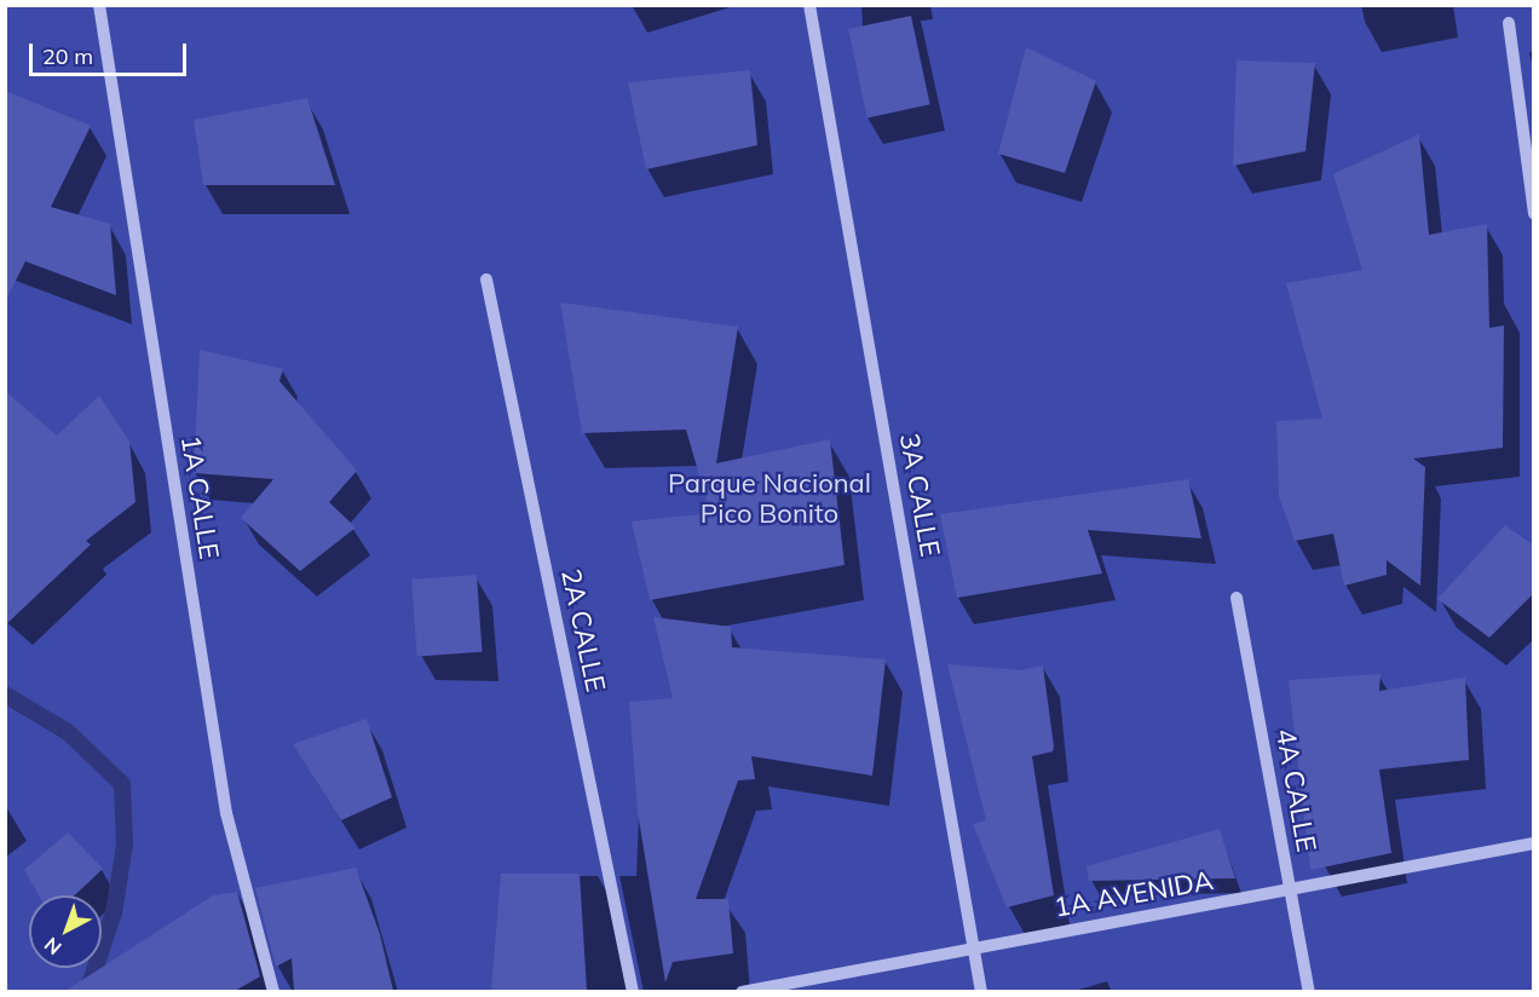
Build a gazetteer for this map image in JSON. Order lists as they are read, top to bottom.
{
  "streets": {
    "street": [
      "3A CALLE",
      "1A CALLE",
      "2A CALLE",
      "4A CALLE",
      "1A AVENIDA"
    ]
  },
  "crossings": [
    ["3A CALLE", "1A AVENIDA"],
    ["4A CALLE", "1A AVENIDA"]
  ],
  "parks": ["Parque Nacional Pico Bonito"],
  "scale_bar": "20 m",
  "north": "bottom left"
}
